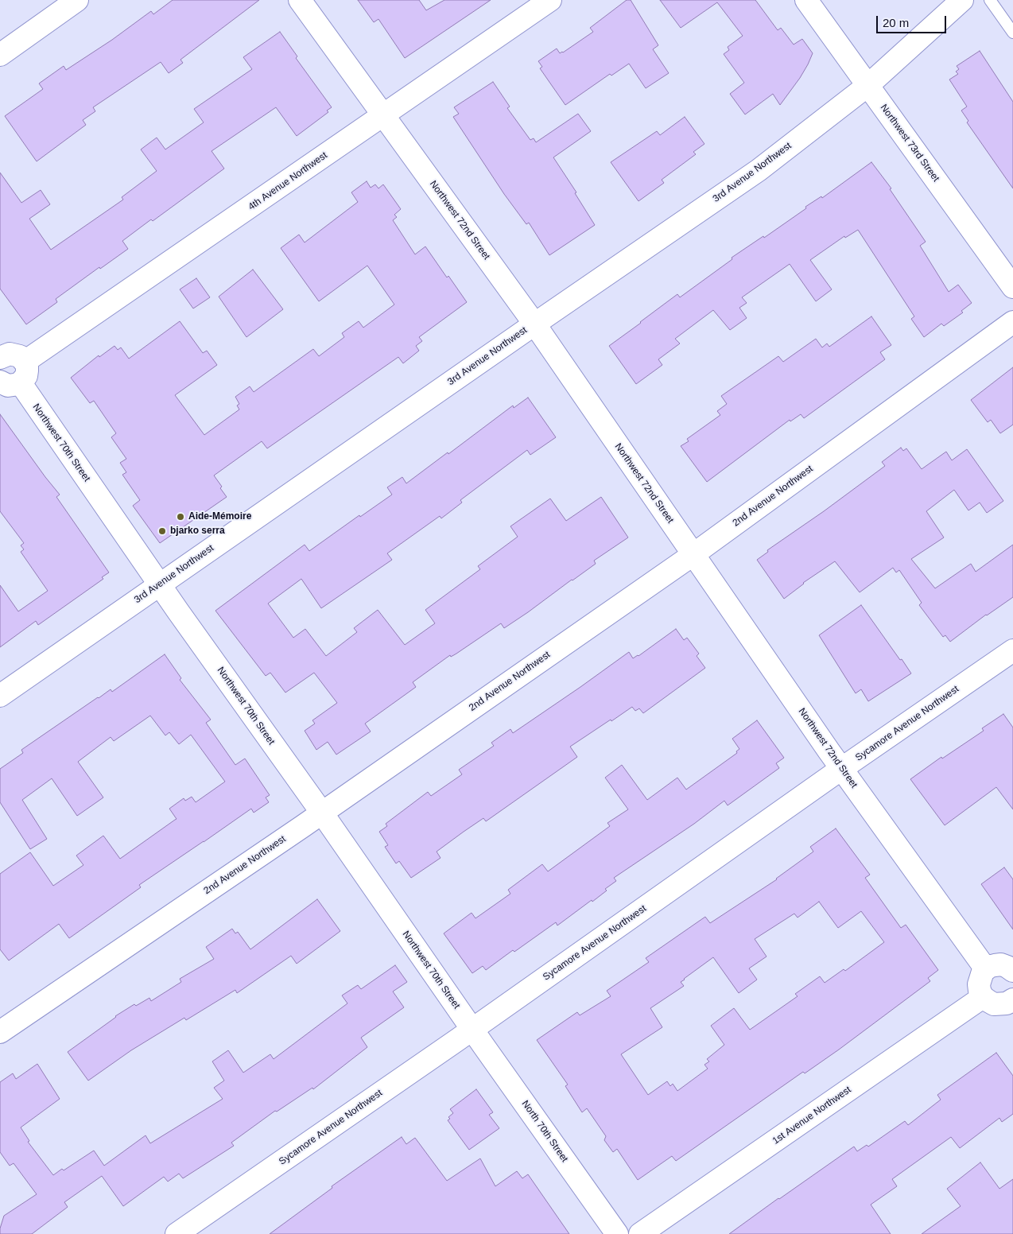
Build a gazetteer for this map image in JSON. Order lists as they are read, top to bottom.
{
  "streets": {
    "street": [
      "Northwest 73rd Street",
      "3rd Avenue Northwest",
      "4th Avenue Northwest",
      "Northwest 72nd Street",
      "Northwest 70th Street",
      "2nd Avenue Northwest",
      "Sycamore Avenue Northwest",
      "1st Avenue Northwest",
      "North 70th Street"
    ]
  },
  "crossings": [
    ["Northwest 73rd Street", "3rd Avenue Northwest"],
    ["3rd Avenue Northwest", "Northwest 72nd Street"],
    ["3rd Avenue Northwest", "Northwest 70th Street"],
    ["4th Avenue Northwest", "Northwest 72nd Street"],
    ["Northwest 72nd Street", "2nd Avenue Northwest"],
    ["Northwest 72nd Street", "Sycamore Avenue Northwest"],
    ["Northwest 70th Street", "2nd Avenue Northwest"],
    ["Northwest 70th Street", "Sycamore Avenue Northwest"],
    ["Northwest 70th Street", "North 70th Street"],
    ["Sycamore Avenue Northwest", "North 70th Street"]
  ],
  "places": ["Aide-Mémoire", "bjarko serra"],
  "scale_bar": "20 m"
}
